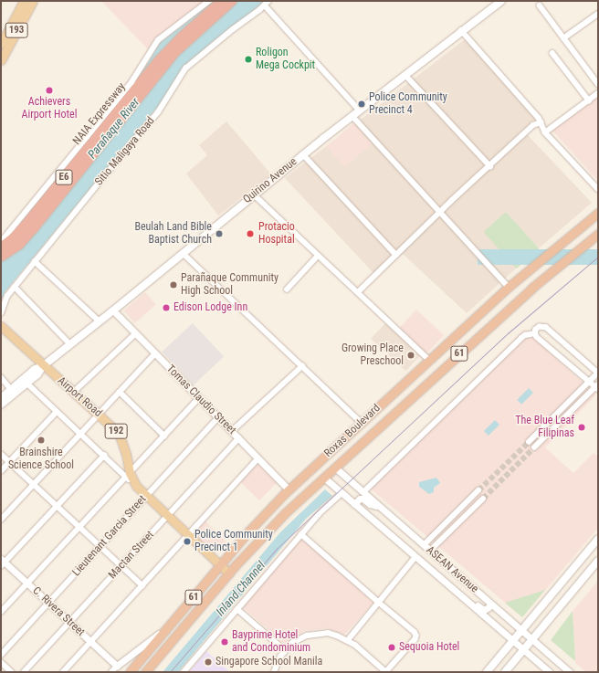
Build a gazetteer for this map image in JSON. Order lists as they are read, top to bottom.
{
  "streets": {
    "highway": [
      "NAIA Expressway",
      "E6",
      "61",
      "Roxas Boulevard"
    ],
    "main road": [
      "193",
      "Quirino Avenue",
      "Airport Road",
      "192"
    ],
    "street": [
      "Sitio Maligaya Road",
      "Tomas Claudio Street",
      "Lieutenant Garcia Street",
      "Mactan Street",
      "ASEAN Avenue",
      "C. Rivera Street"
    ]
  },
  "crossings": [
    ["Quirino Avenue", "Airport Road"],
    ["Quirino Avenue", "Tomas Claudio Street"],
    ["Airport Road", "Roxas Boulevard"],
    ["Airport Road", "Lieutenant Garcia Street"],
    ["Airport Road", "Mactan Street"],
    ["Tomas Claudio Street", "Roxas Boulevard"],
    ["Tomas Claudio Street", "Lieutenant Garcia Street"],
    ["Tomas Claudio Street", "Mactan Street"],
    ["Roxas Boulevard", "ASEAN Avenue"],
    ["Lieutenant Garcia Street", "C. Rivera Street"],
    ["Mactan Street", "C. Rivera Street"]
  ],
  "water": ["Parañaque River", "Inland Channel"],
  "places": [
    "Roligon Mega Cockpit",
    "Achievers Airport Hotel",
    "Police Community Precinct 4",
    "Beulah Land Bible Baptist Church",
    "Protacio Hospital",
    "Parañaque Community High School",
    "Edison Lodge Inn",
    "Growing Place Preschool",
    "The Blue Leaf Filipinas",
    "Brainshire Science School",
    "Police Community Precinct 1",
    "Bayprime Hotel and Condominium",
    "Sequoia Hotel",
    "Singapore School Manila"
  ]
}
